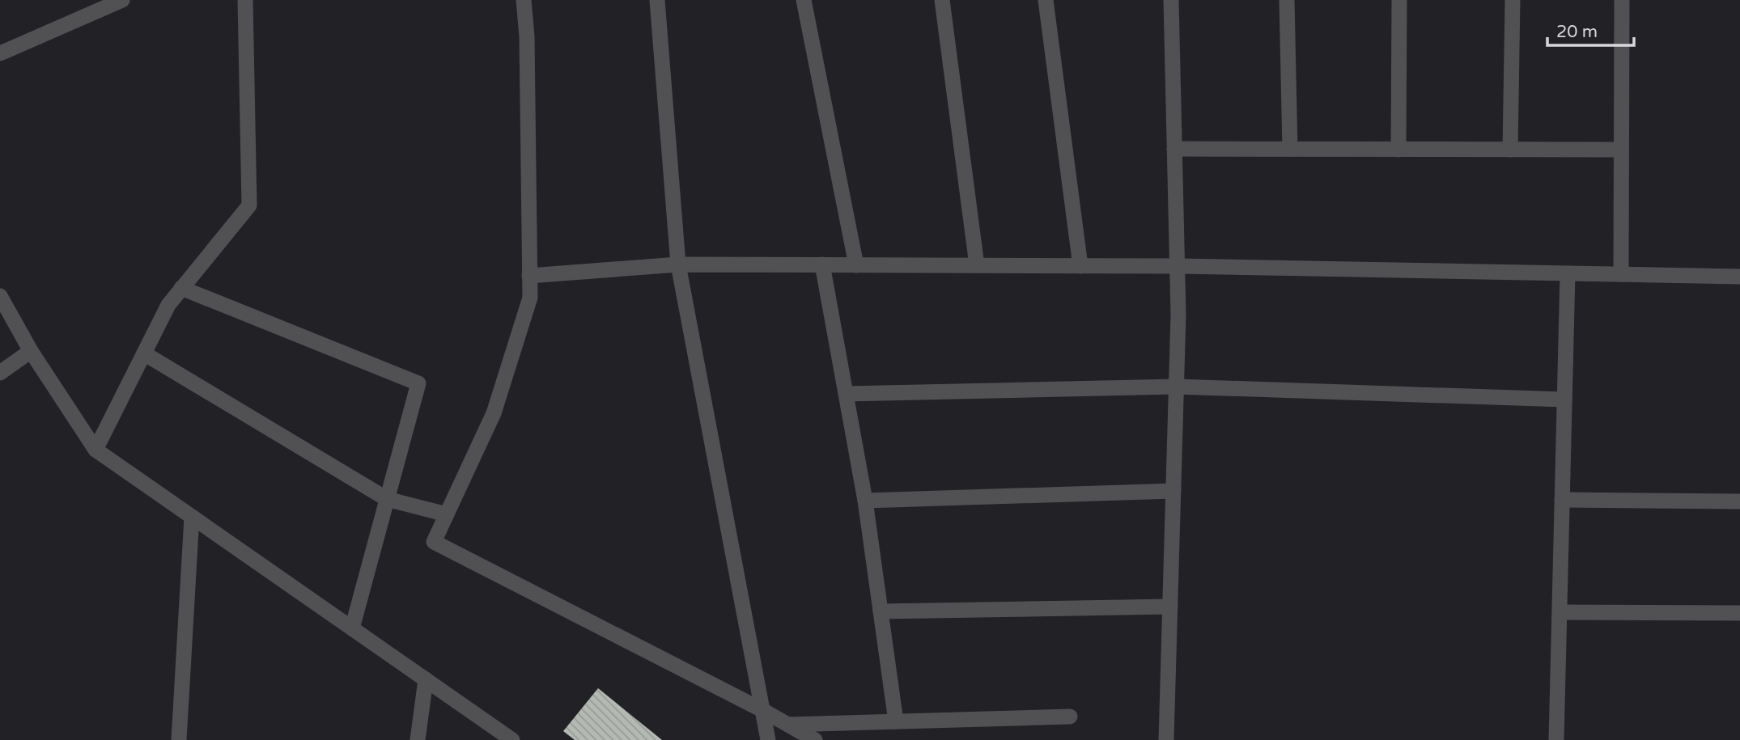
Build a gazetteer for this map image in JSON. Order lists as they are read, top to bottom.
{
  "scale_bar": "20 m"
}
